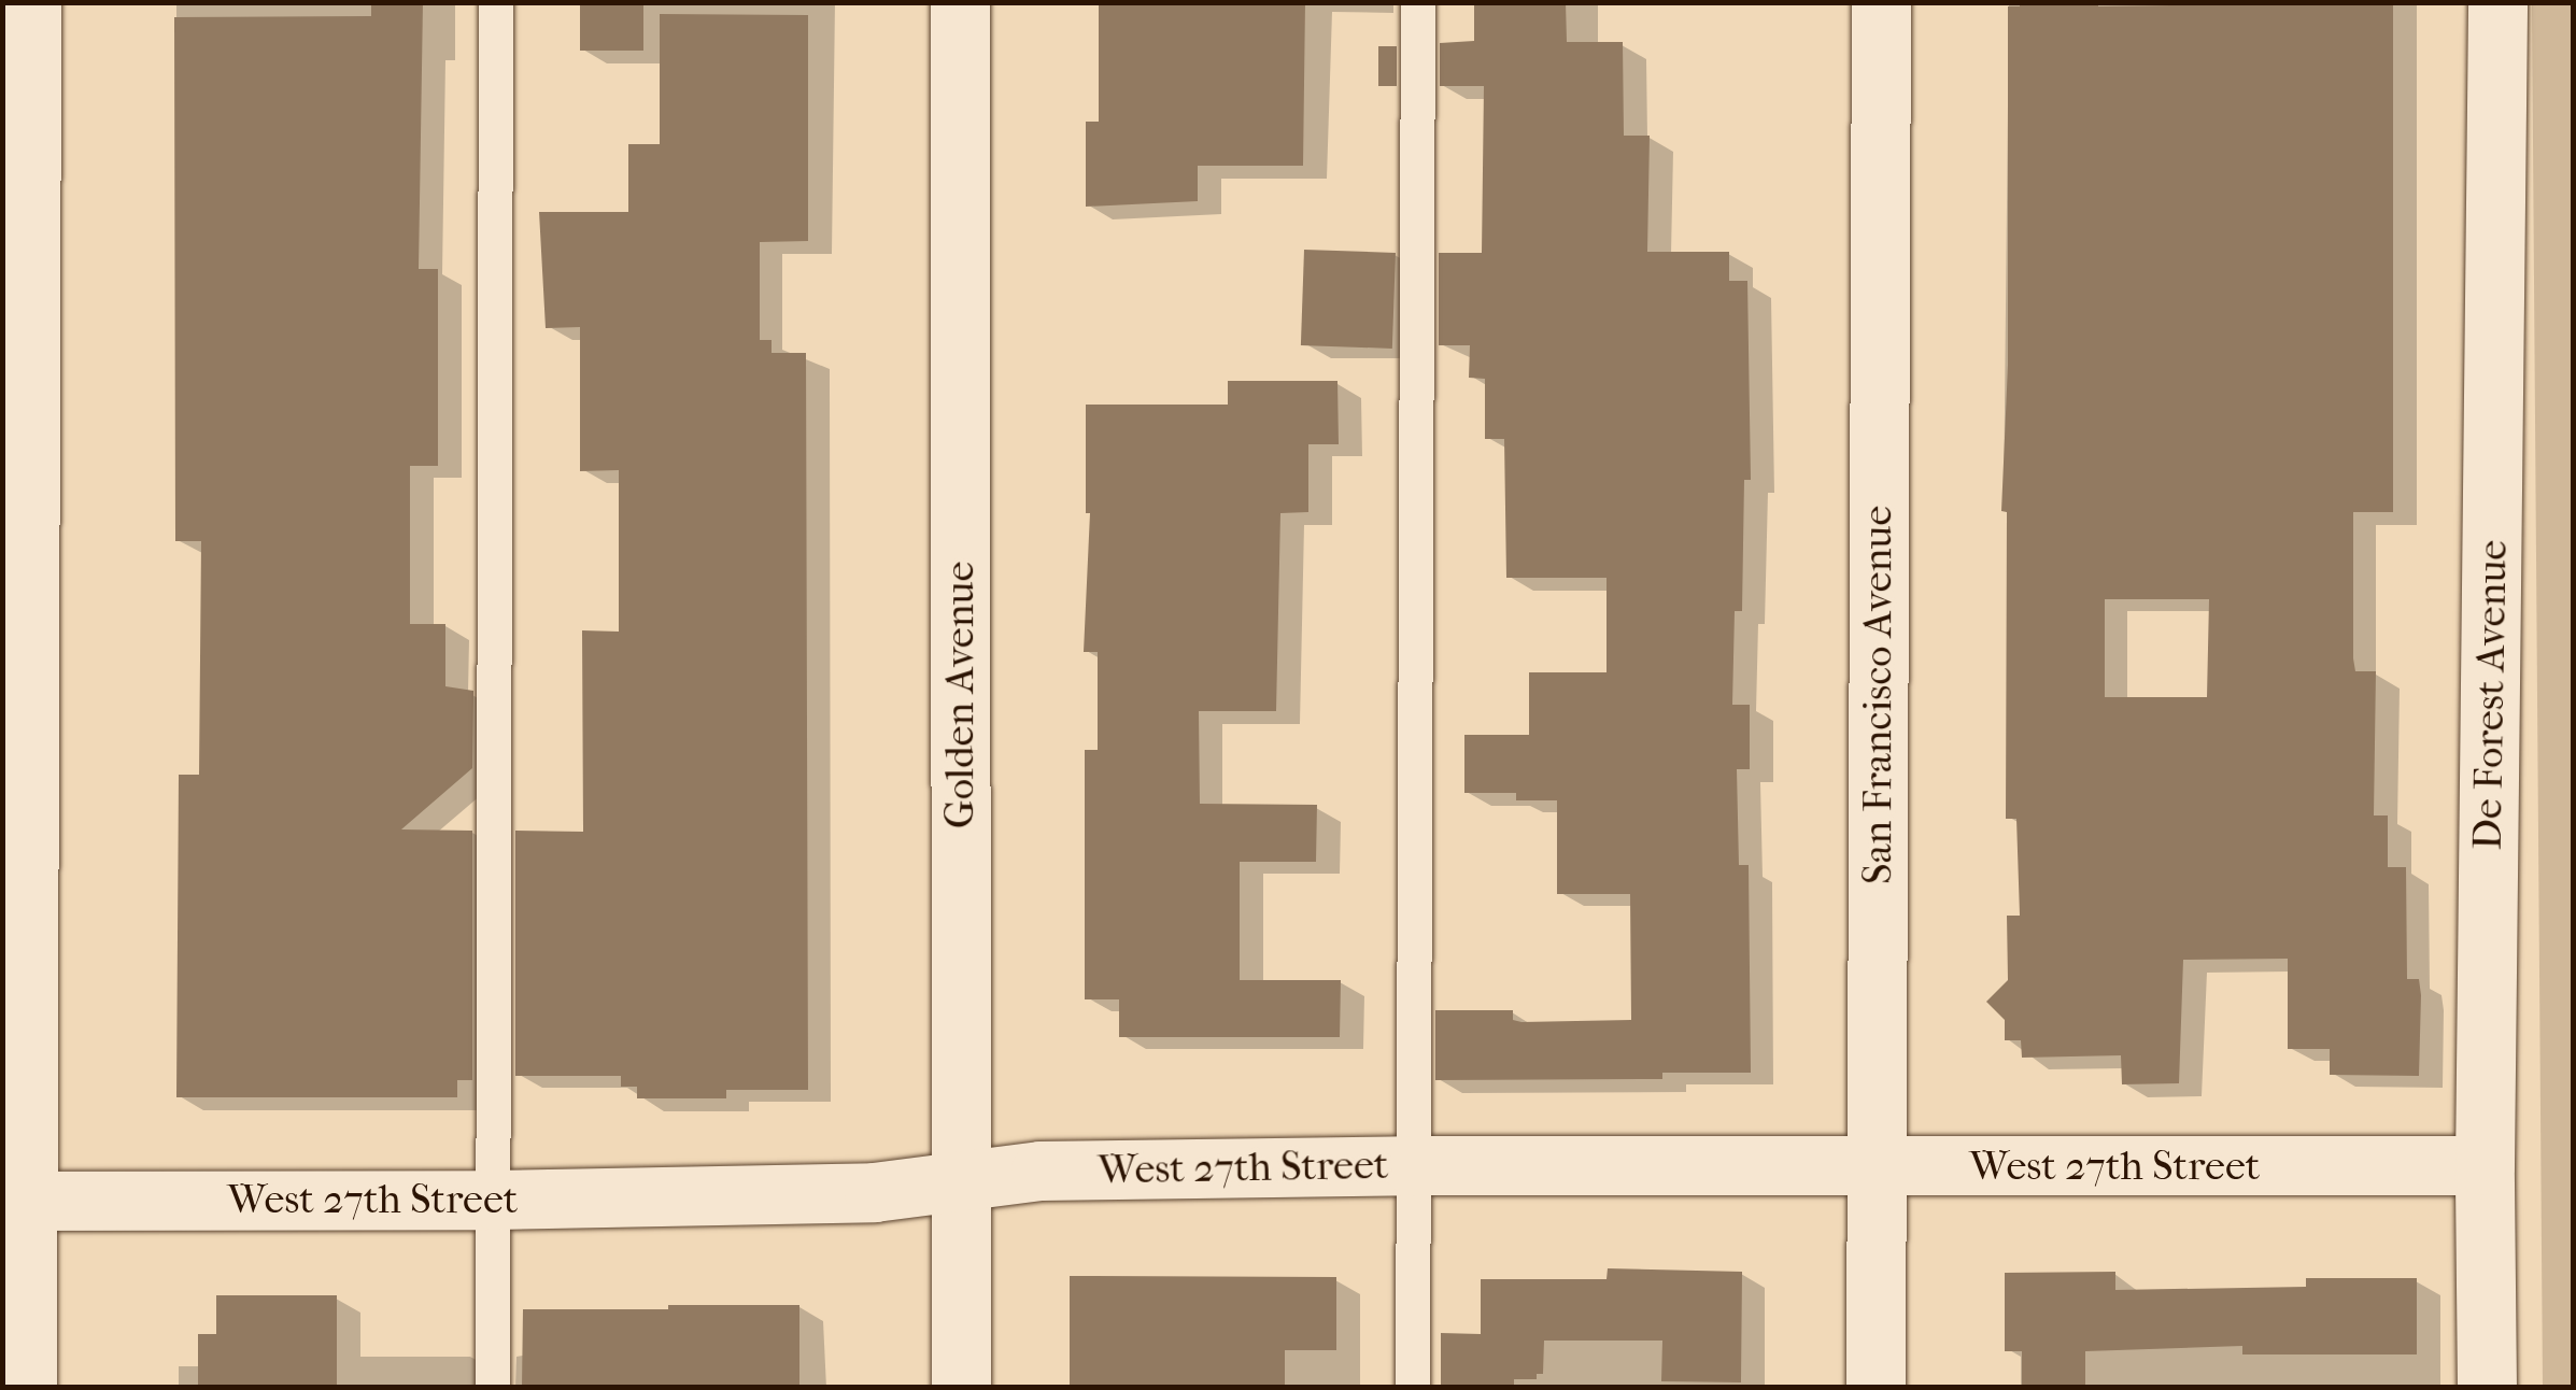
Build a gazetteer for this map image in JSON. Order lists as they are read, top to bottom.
{
  "streets": {
    "street": [
      "Golden Avenue",
      "San Francisco Avenue",
      "De Forest Avenue",
      "West 27th Street"
    ]
  },
  "crossings": [
    ["Golden Avenue", "West 27th Street"],
    ["San Francisco Avenue", "West 27th Street"],
    ["De Forest Avenue", "West 27th Street"]
  ]
}
